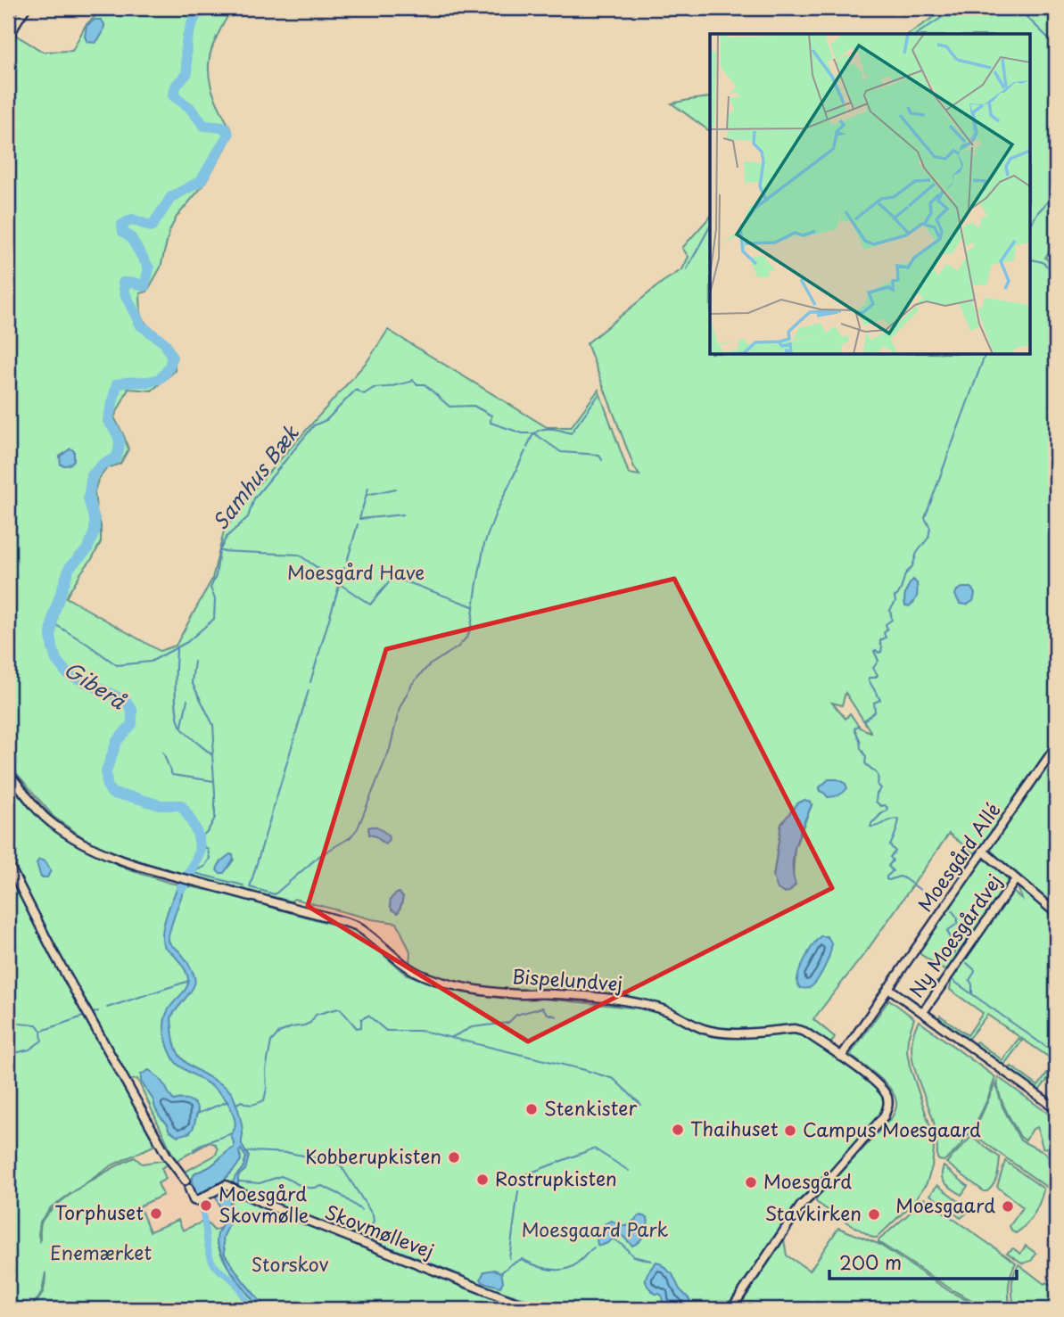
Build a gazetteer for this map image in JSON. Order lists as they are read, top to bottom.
{
  "streets": {
    "street": [
      "Moesgård Allé",
      "Ny Moesgårdvej",
      "Bispelundvej",
      "Skovmøllevej"
    ]
  },
  "crossings": [
    ["Moesgård Allé", "Ny Moesgårdvej"],
    ["Moesgård Allé", "Bispelundvej"]
  ],
  "water": ["Samhus Bæk", "Giberå"],
  "parks": [
    "Moesgård Have",
    "Moesgaard Park",
    "Enemærket",
    "Storskov"
  ],
  "places": [
    "Stenkister",
    "Thaihuset",
    "Campus Moesgaard",
    "Kobberupkisten",
    "Rostrupkisten",
    "Moesgård",
    "Moesgård Skovmølle",
    "Moesgaard",
    "Torphuset",
    "Stavkirken"
  ],
  "scale_bar": "200 m"
}
